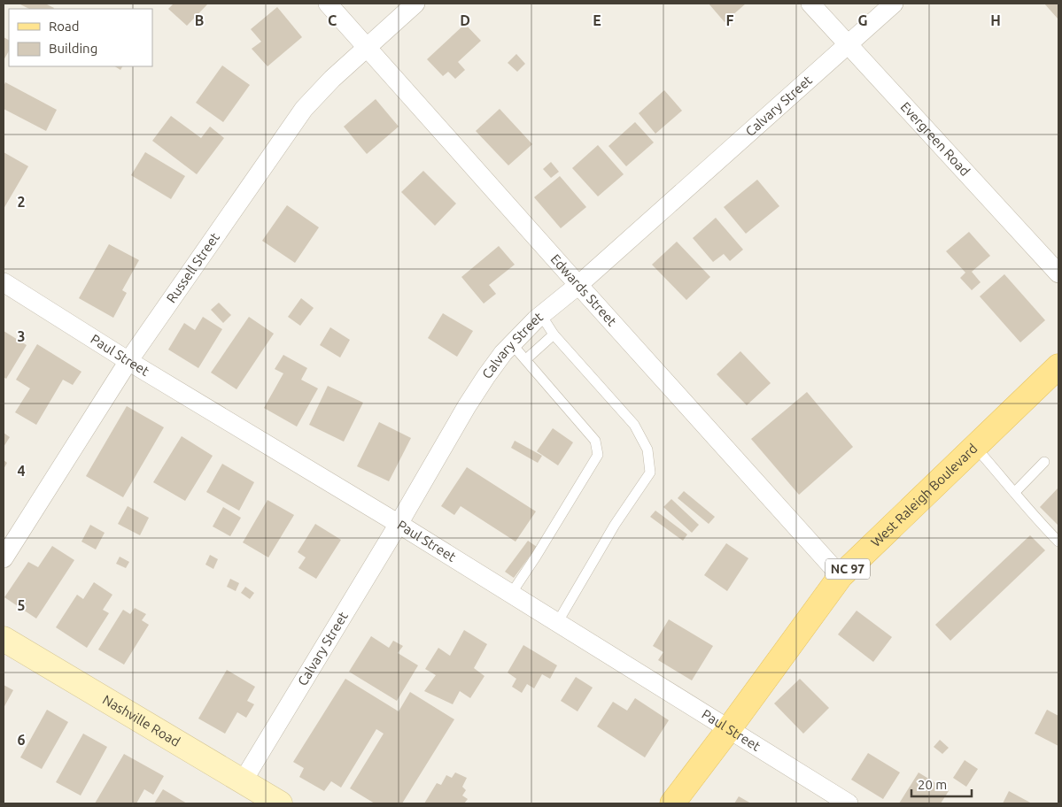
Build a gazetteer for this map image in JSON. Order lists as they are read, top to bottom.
{
  "streets": {
    "main road": ["West Raleigh Boulevard", "NC 97", "Nashville Road"],
    "street": [
      "Calvary Street",
      "Evergreen Road",
      "Russell Street",
      "Edwards Street",
      "Paul Street"
    ]
  },
  "crossings": [
    ["Calvary Street", "Evergreen Road"],
    ["Calvary Street", "Edwards Street"],
    ["Calvary Street", "Paul Street"],
    ["Calvary Street", "Nashville Road"],
    ["Russell Street", "Edwards Street"],
    ["Russell Street", "Paul Street"],
    ["Edwards Street", "West Raleigh Boulevard"],
    ["Paul Street", "West Raleigh Boulevard"]
  ],
  "legend": ["Road", "Building"],
  "scale_bar": "20 m",
  "grid": {
    "columns": [
      "B",
      "C",
      "D",
      "E",
      "F",
      "G",
      "H"
    ],
    "rows": [
      "2",
      "3",
      "4",
      "5",
      "6"
    ]
  }
}
